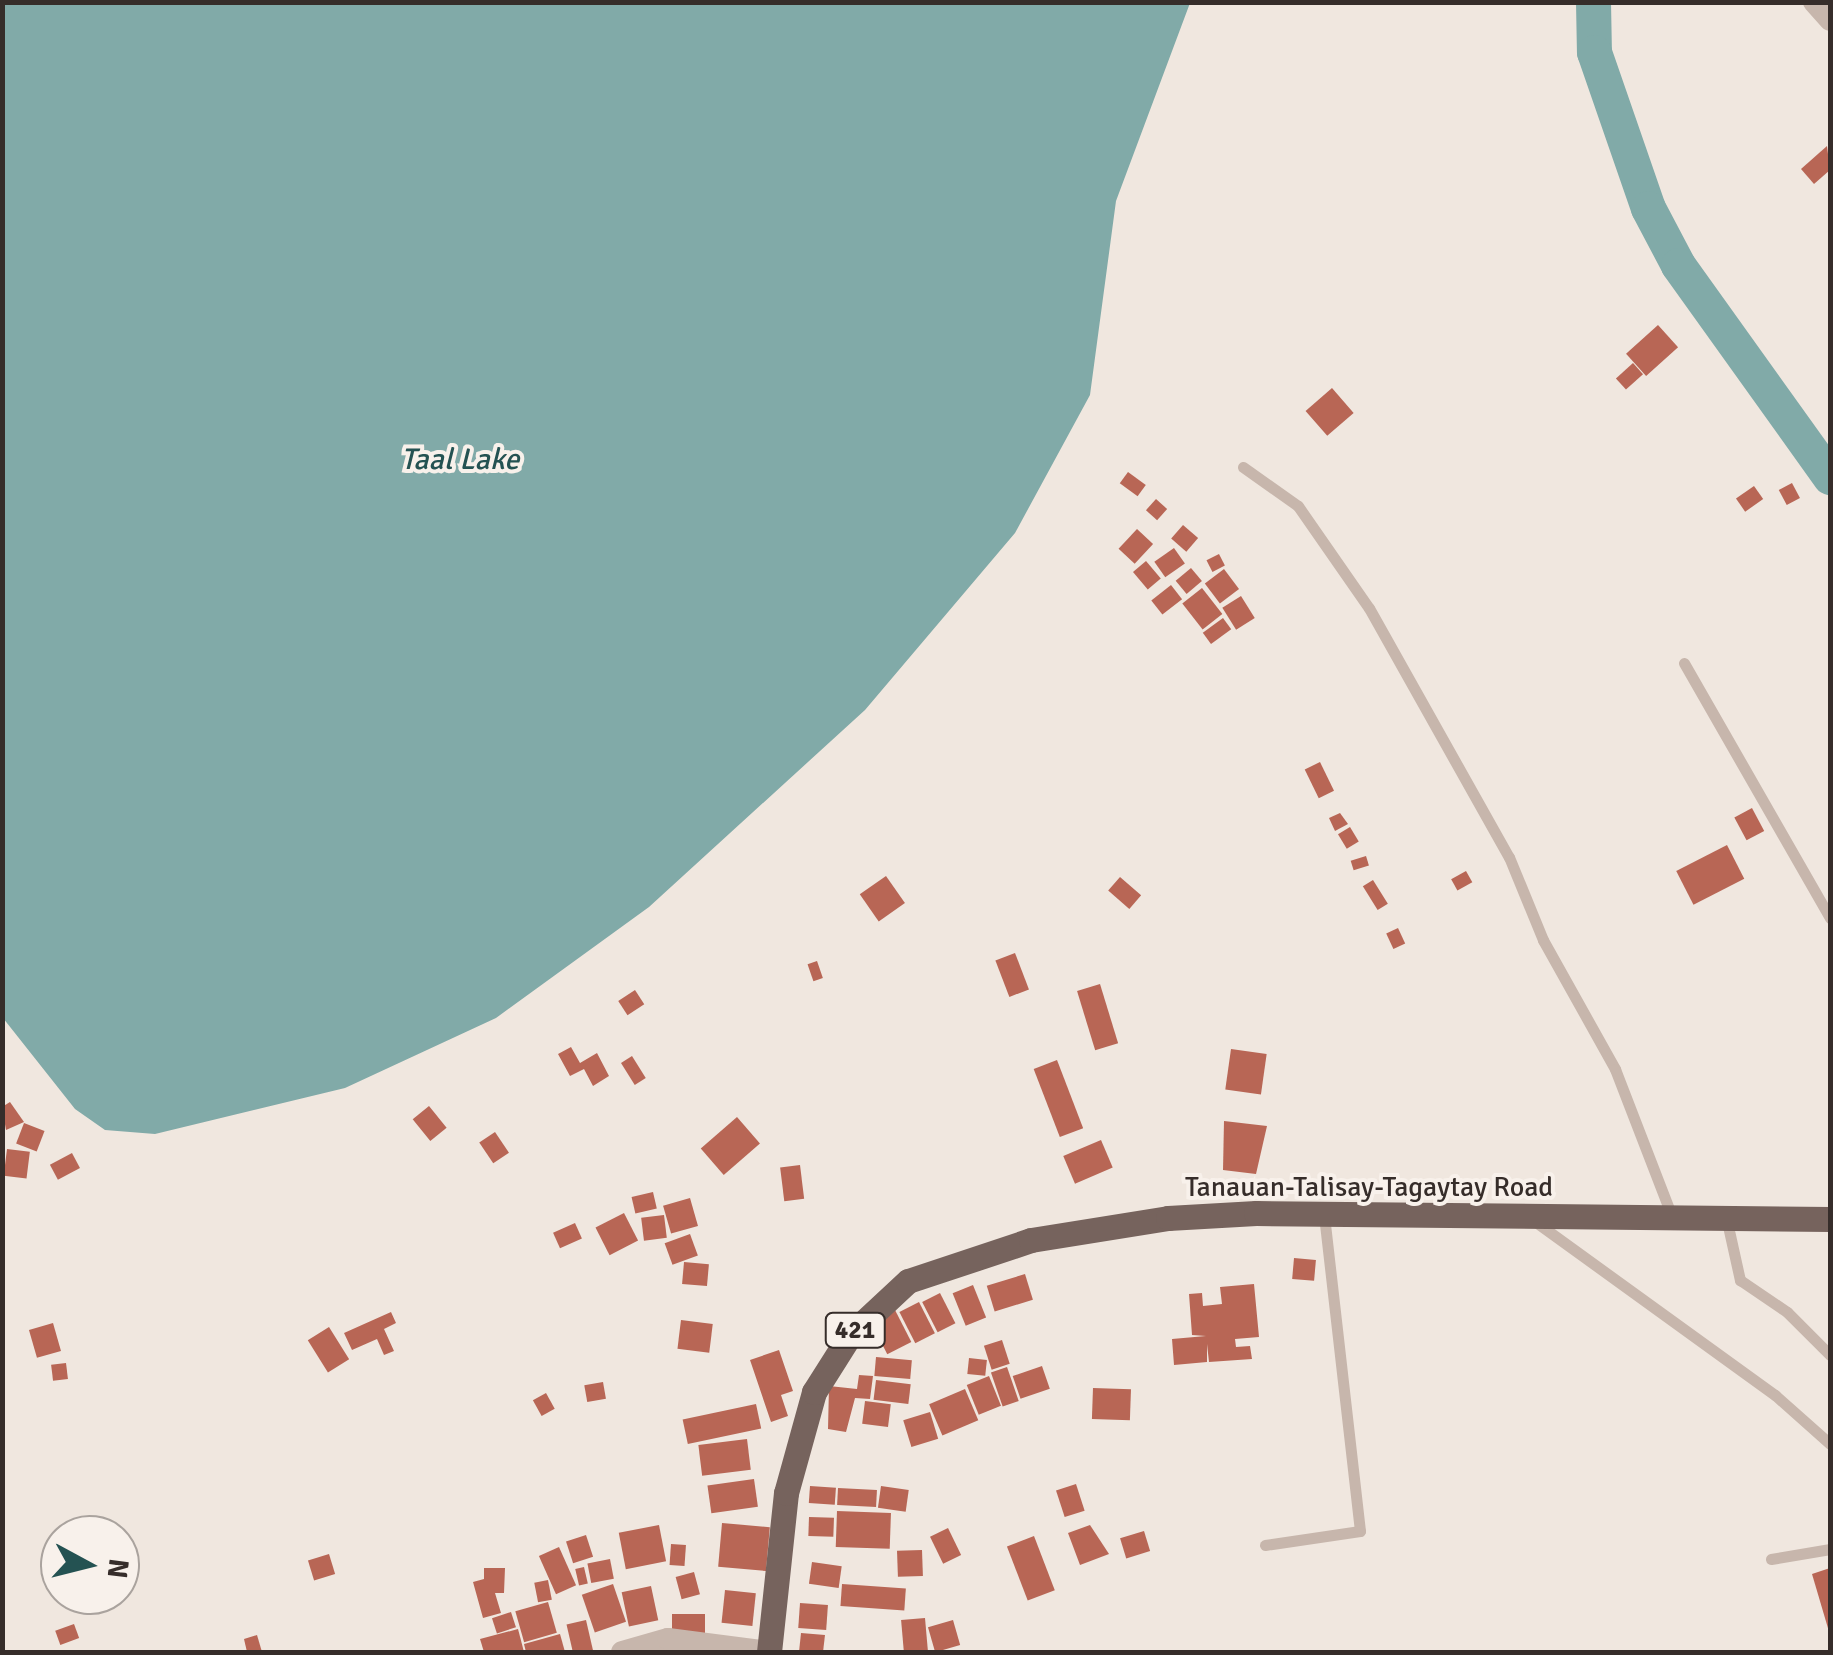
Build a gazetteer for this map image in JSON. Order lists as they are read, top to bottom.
{
  "streets": {
    "main road": ["Tanauan-Talisay-Tagaytay Road", "421"]
  },
  "water": ["Taal Lake"],
  "north": "right"
}
